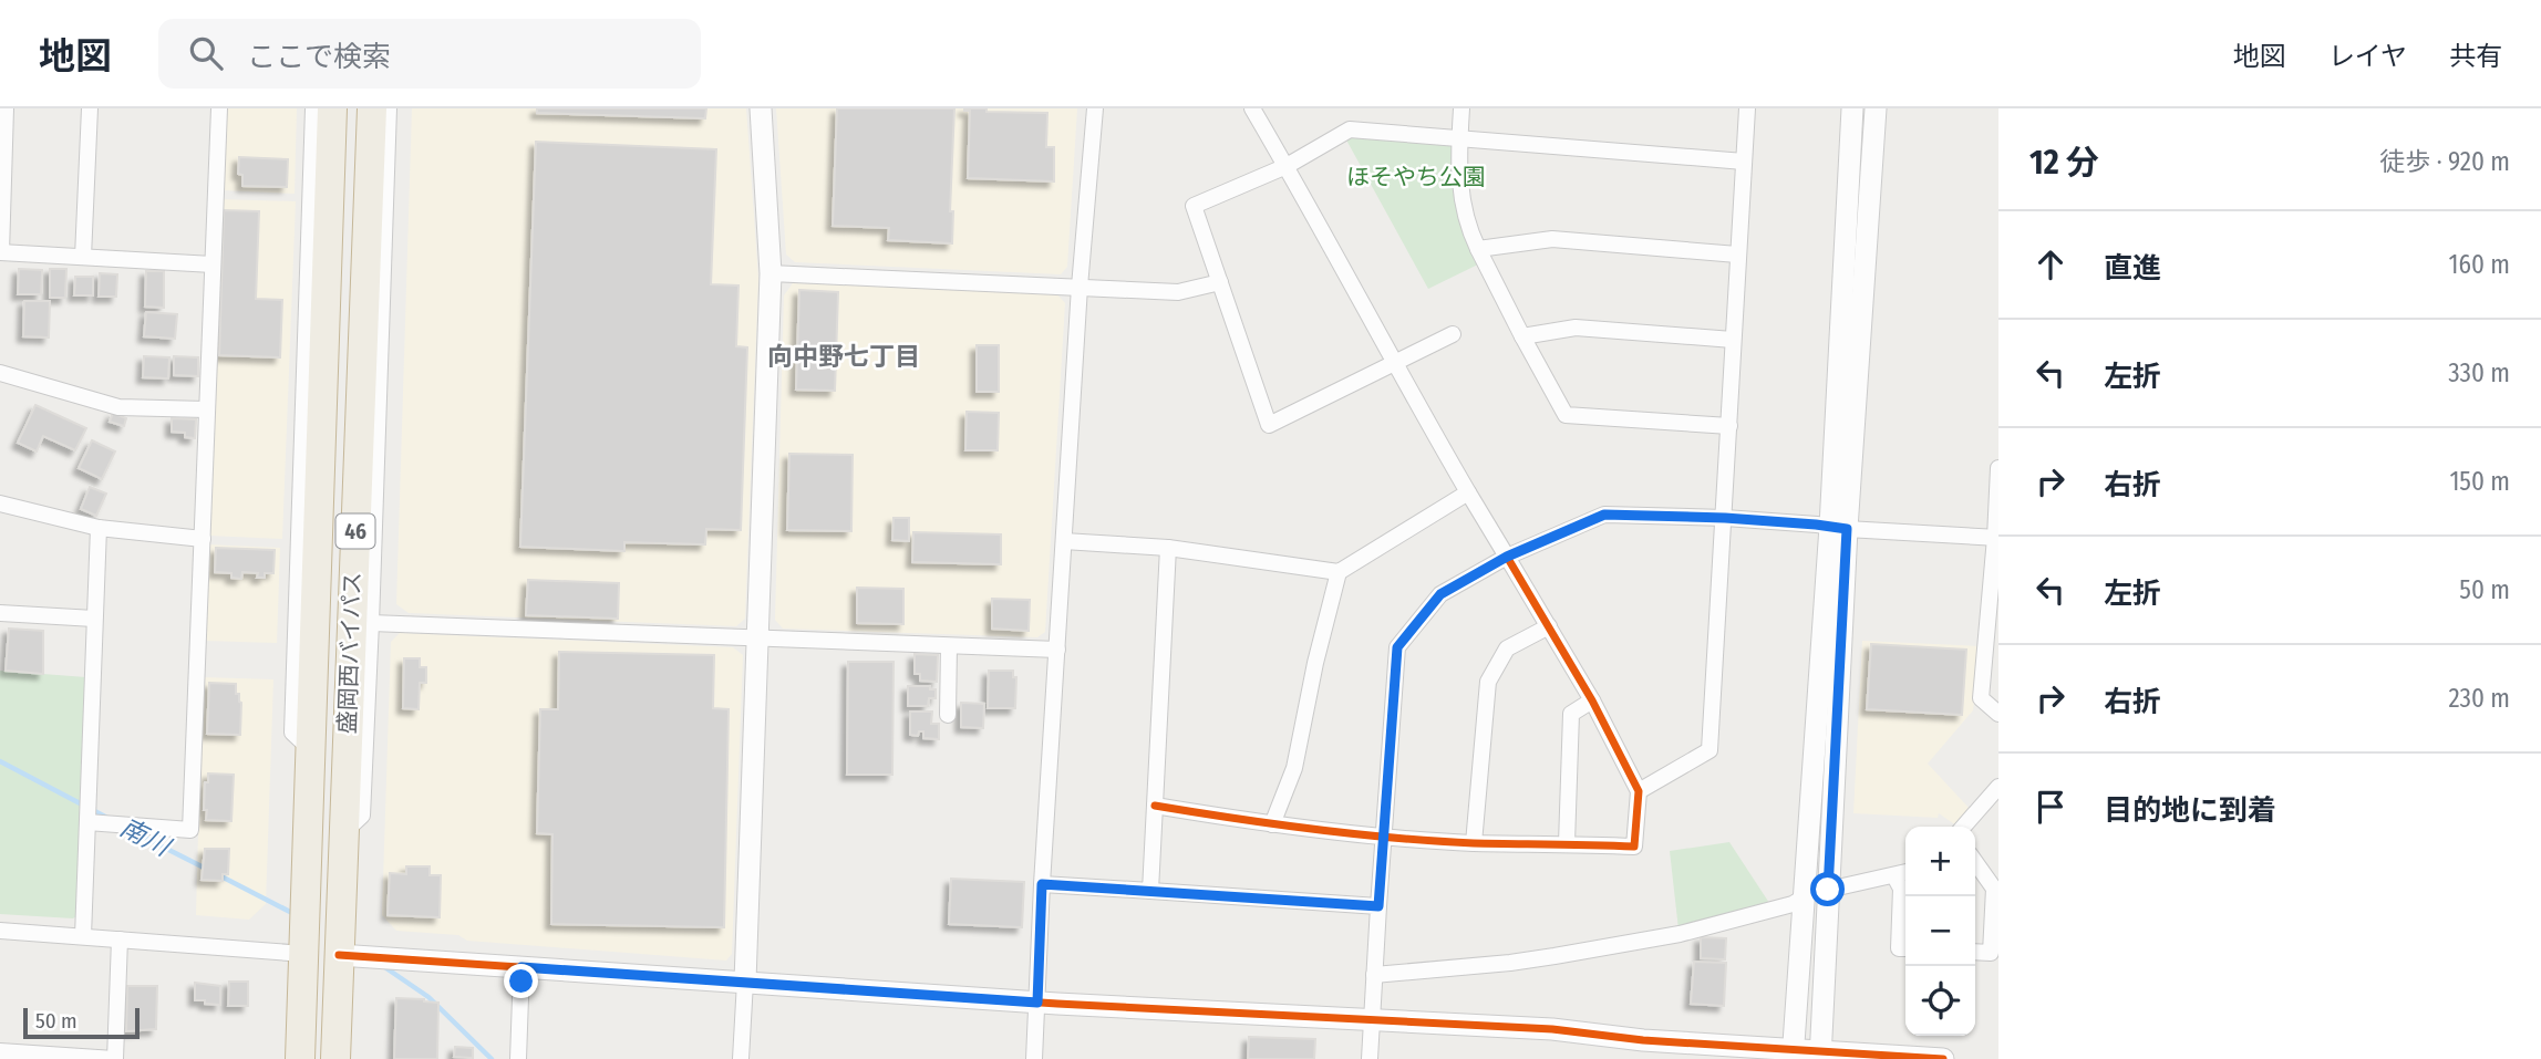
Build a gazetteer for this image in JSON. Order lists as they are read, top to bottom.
{
  "streets": {
    "highway": ["46", "盛岡西バイパス"]
  },
  "districts": ["向中野七丁目"],
  "water": ["南川"],
  "parks": ["ほそやち公園"],
  "scale_bar": "50 m",
  "page": {
    "header": "地図",
    "search": "ここで検索",
    "nav": ["地図", "レイヤ", "共有"],
    "heading": ["12 分", "徒歩 · 920 m"],
    "list": [
      ["直進", "160 m"],
      ["左折", "330 m"],
      ["右折", "150 m"],
      ["左折", "50 m"],
      ["右折", "230 m"],
      "目的地に到着"
    ],
    "map_buttons": ["+", "−"],
    "scale": "50 m"
  }
}
